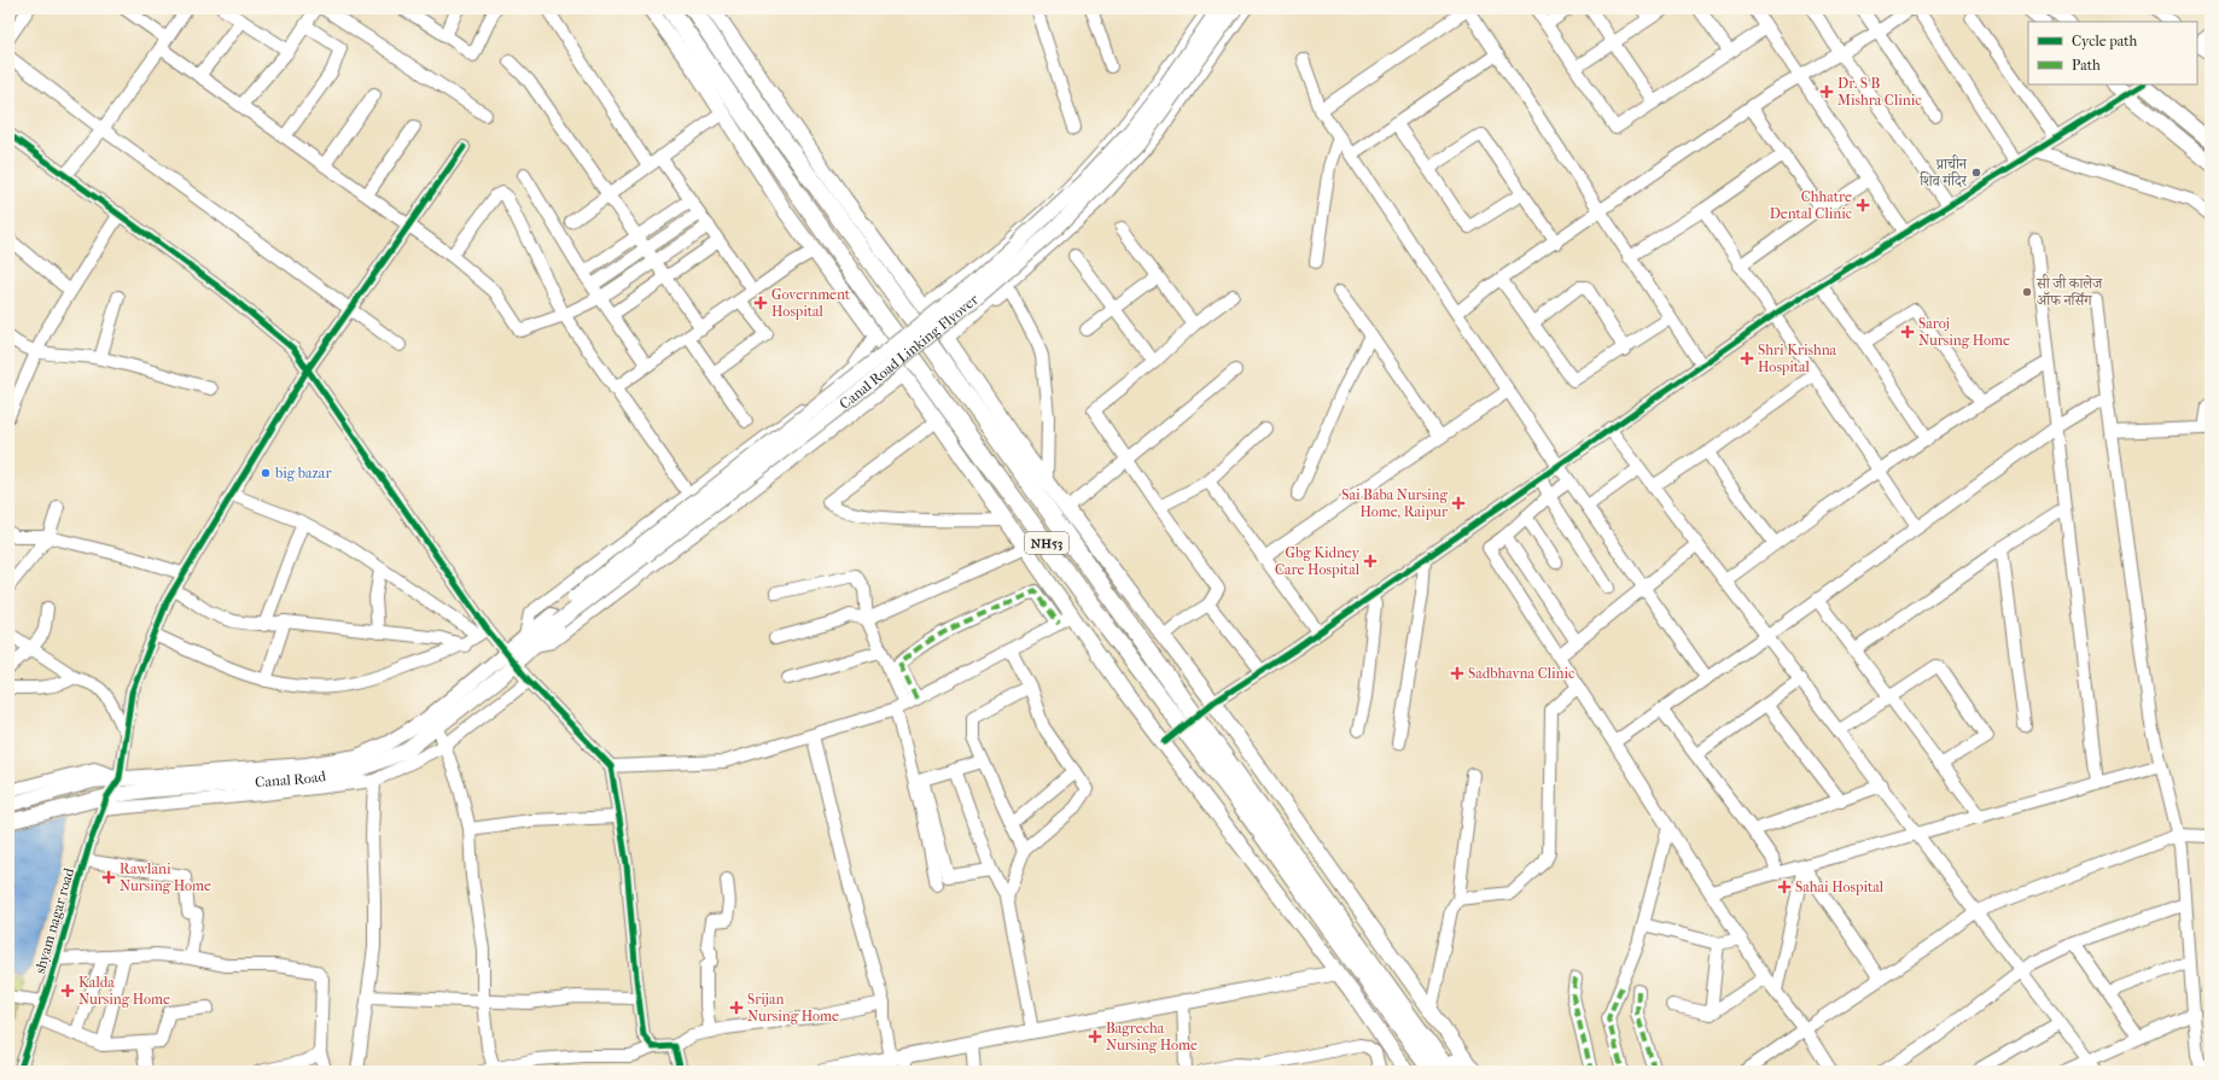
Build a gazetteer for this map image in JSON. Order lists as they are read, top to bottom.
{
  "streets": {
    "highway": ["NH53"],
    "main road": ["Canal Road Linking Flyover", "Canal Road"],
    "street": ["shyam nagar road"]
  },
  "crossings": [
    ["Canal Road Linking Flyover", "Canal Road"],
    ["Canal Road", "shyam nagar road"]
  ],
  "places": {
    "health": [
      "Dr. S B Mishra Clinic",
      "Chhatre Dental Clinic",
      "Government Hospital",
      "Saroj Nursing Home",
      "Shri Krishna Hospital",
      "Sai Baba Nursing Home, Raipur",
      "Gbg Kidney Care Hospital",
      "Sadbhavna Clinic",
      "Rawlani Nursing Home",
      "Sahai Hospital",
      "Kalda Nursing Home",
      "Srijan Nursing Home",
      "Bagrecha Nursing Home"
    ],
    "other": ["प्राचीन शिव मंदिर", "सी जी कालेज ऑफ नर्सिंग", "big bazar"]
  },
  "legend": ["Cycle path", "Path"]
}
